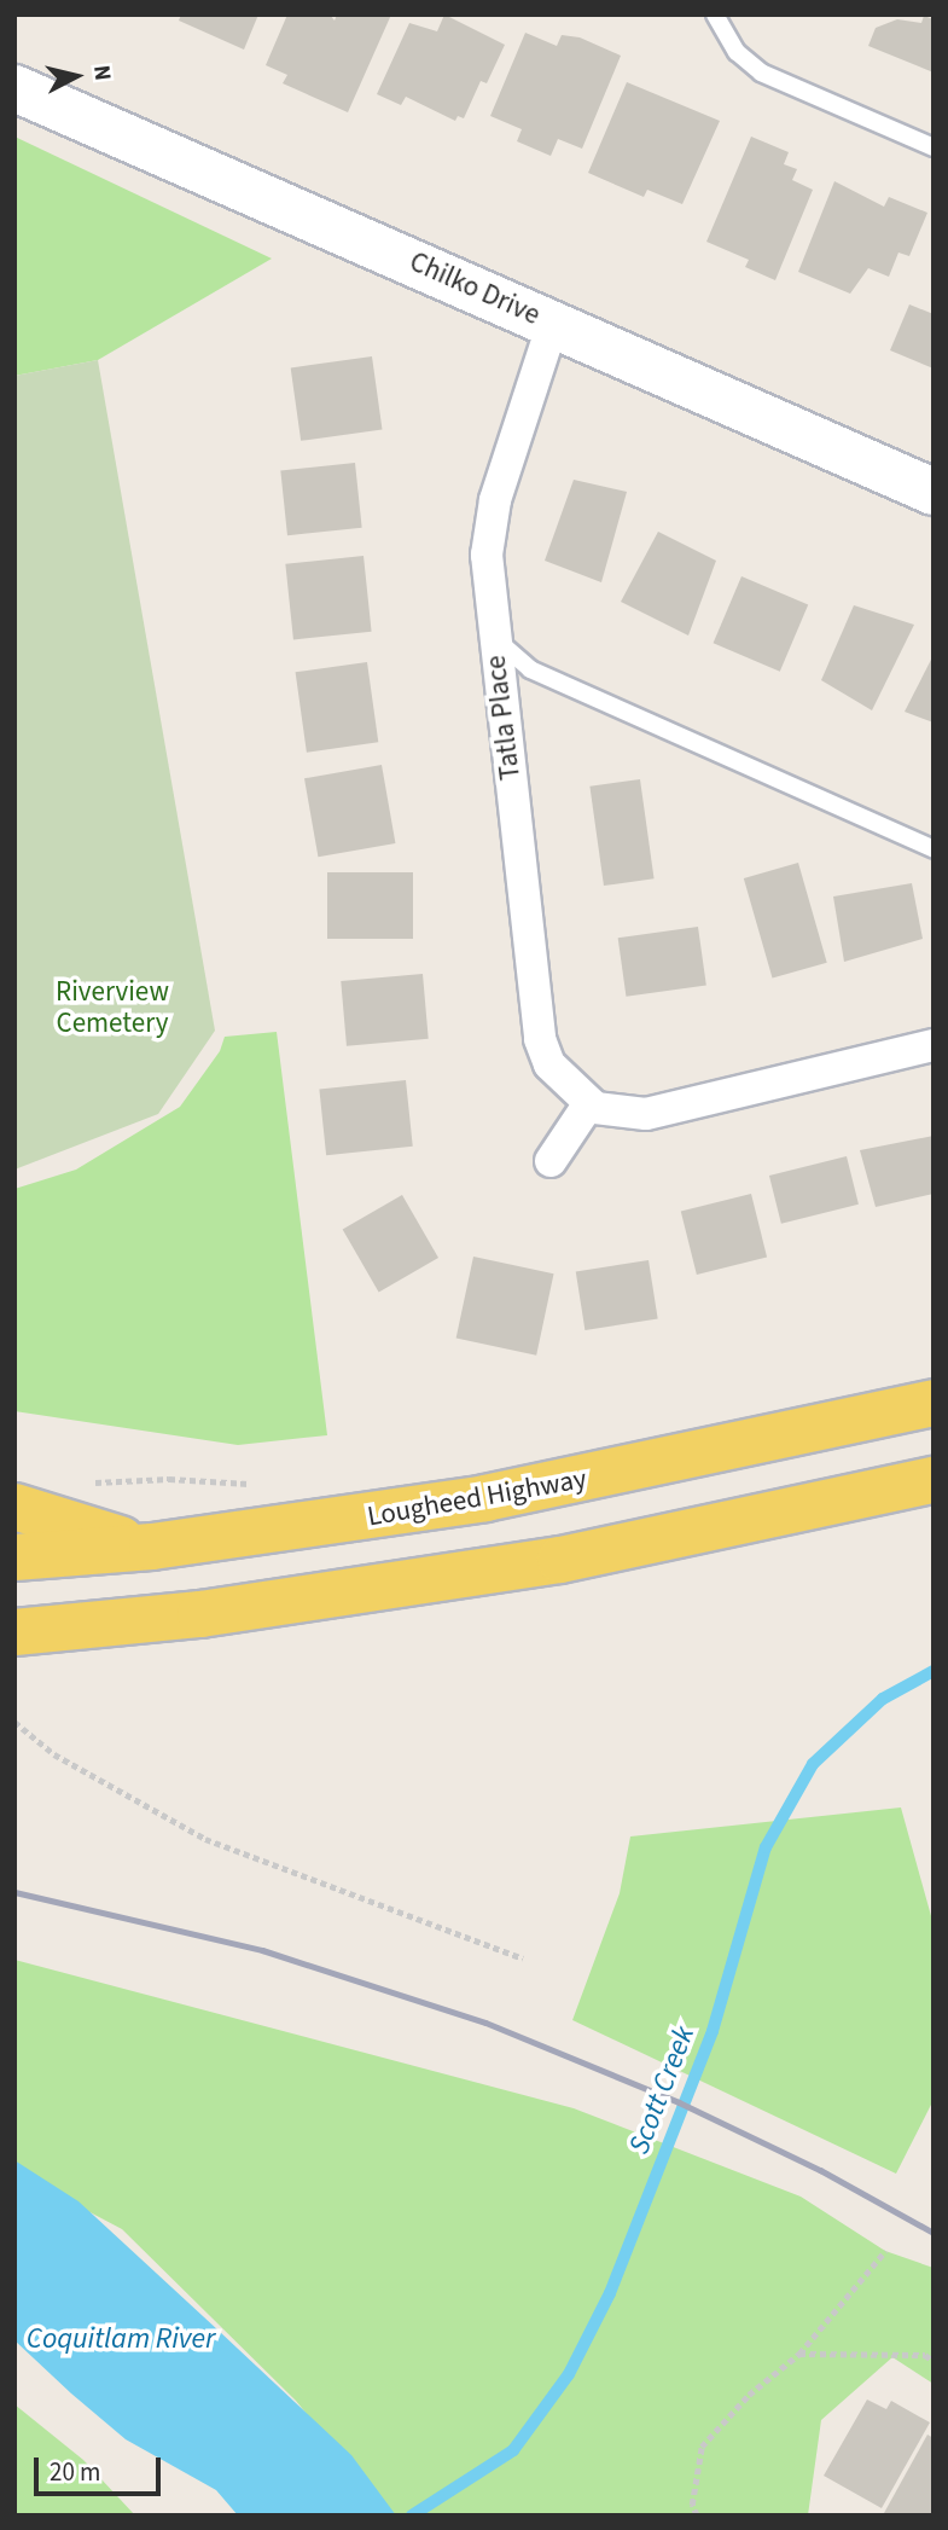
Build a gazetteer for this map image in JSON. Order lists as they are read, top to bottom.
{
  "streets": {
    "main road": ["Lougheed Highway"],
    "street": ["Chilko Drive", "Tatla Place"]
  },
  "crossings": [
    ["Chilko Drive", "Tatla Place"]
  ],
  "water": ["Scott Creek", "Coquitlam River"],
  "parks": ["Riverview Cemetery"],
  "scale_bar": "20 m",
  "north": "right"
}
